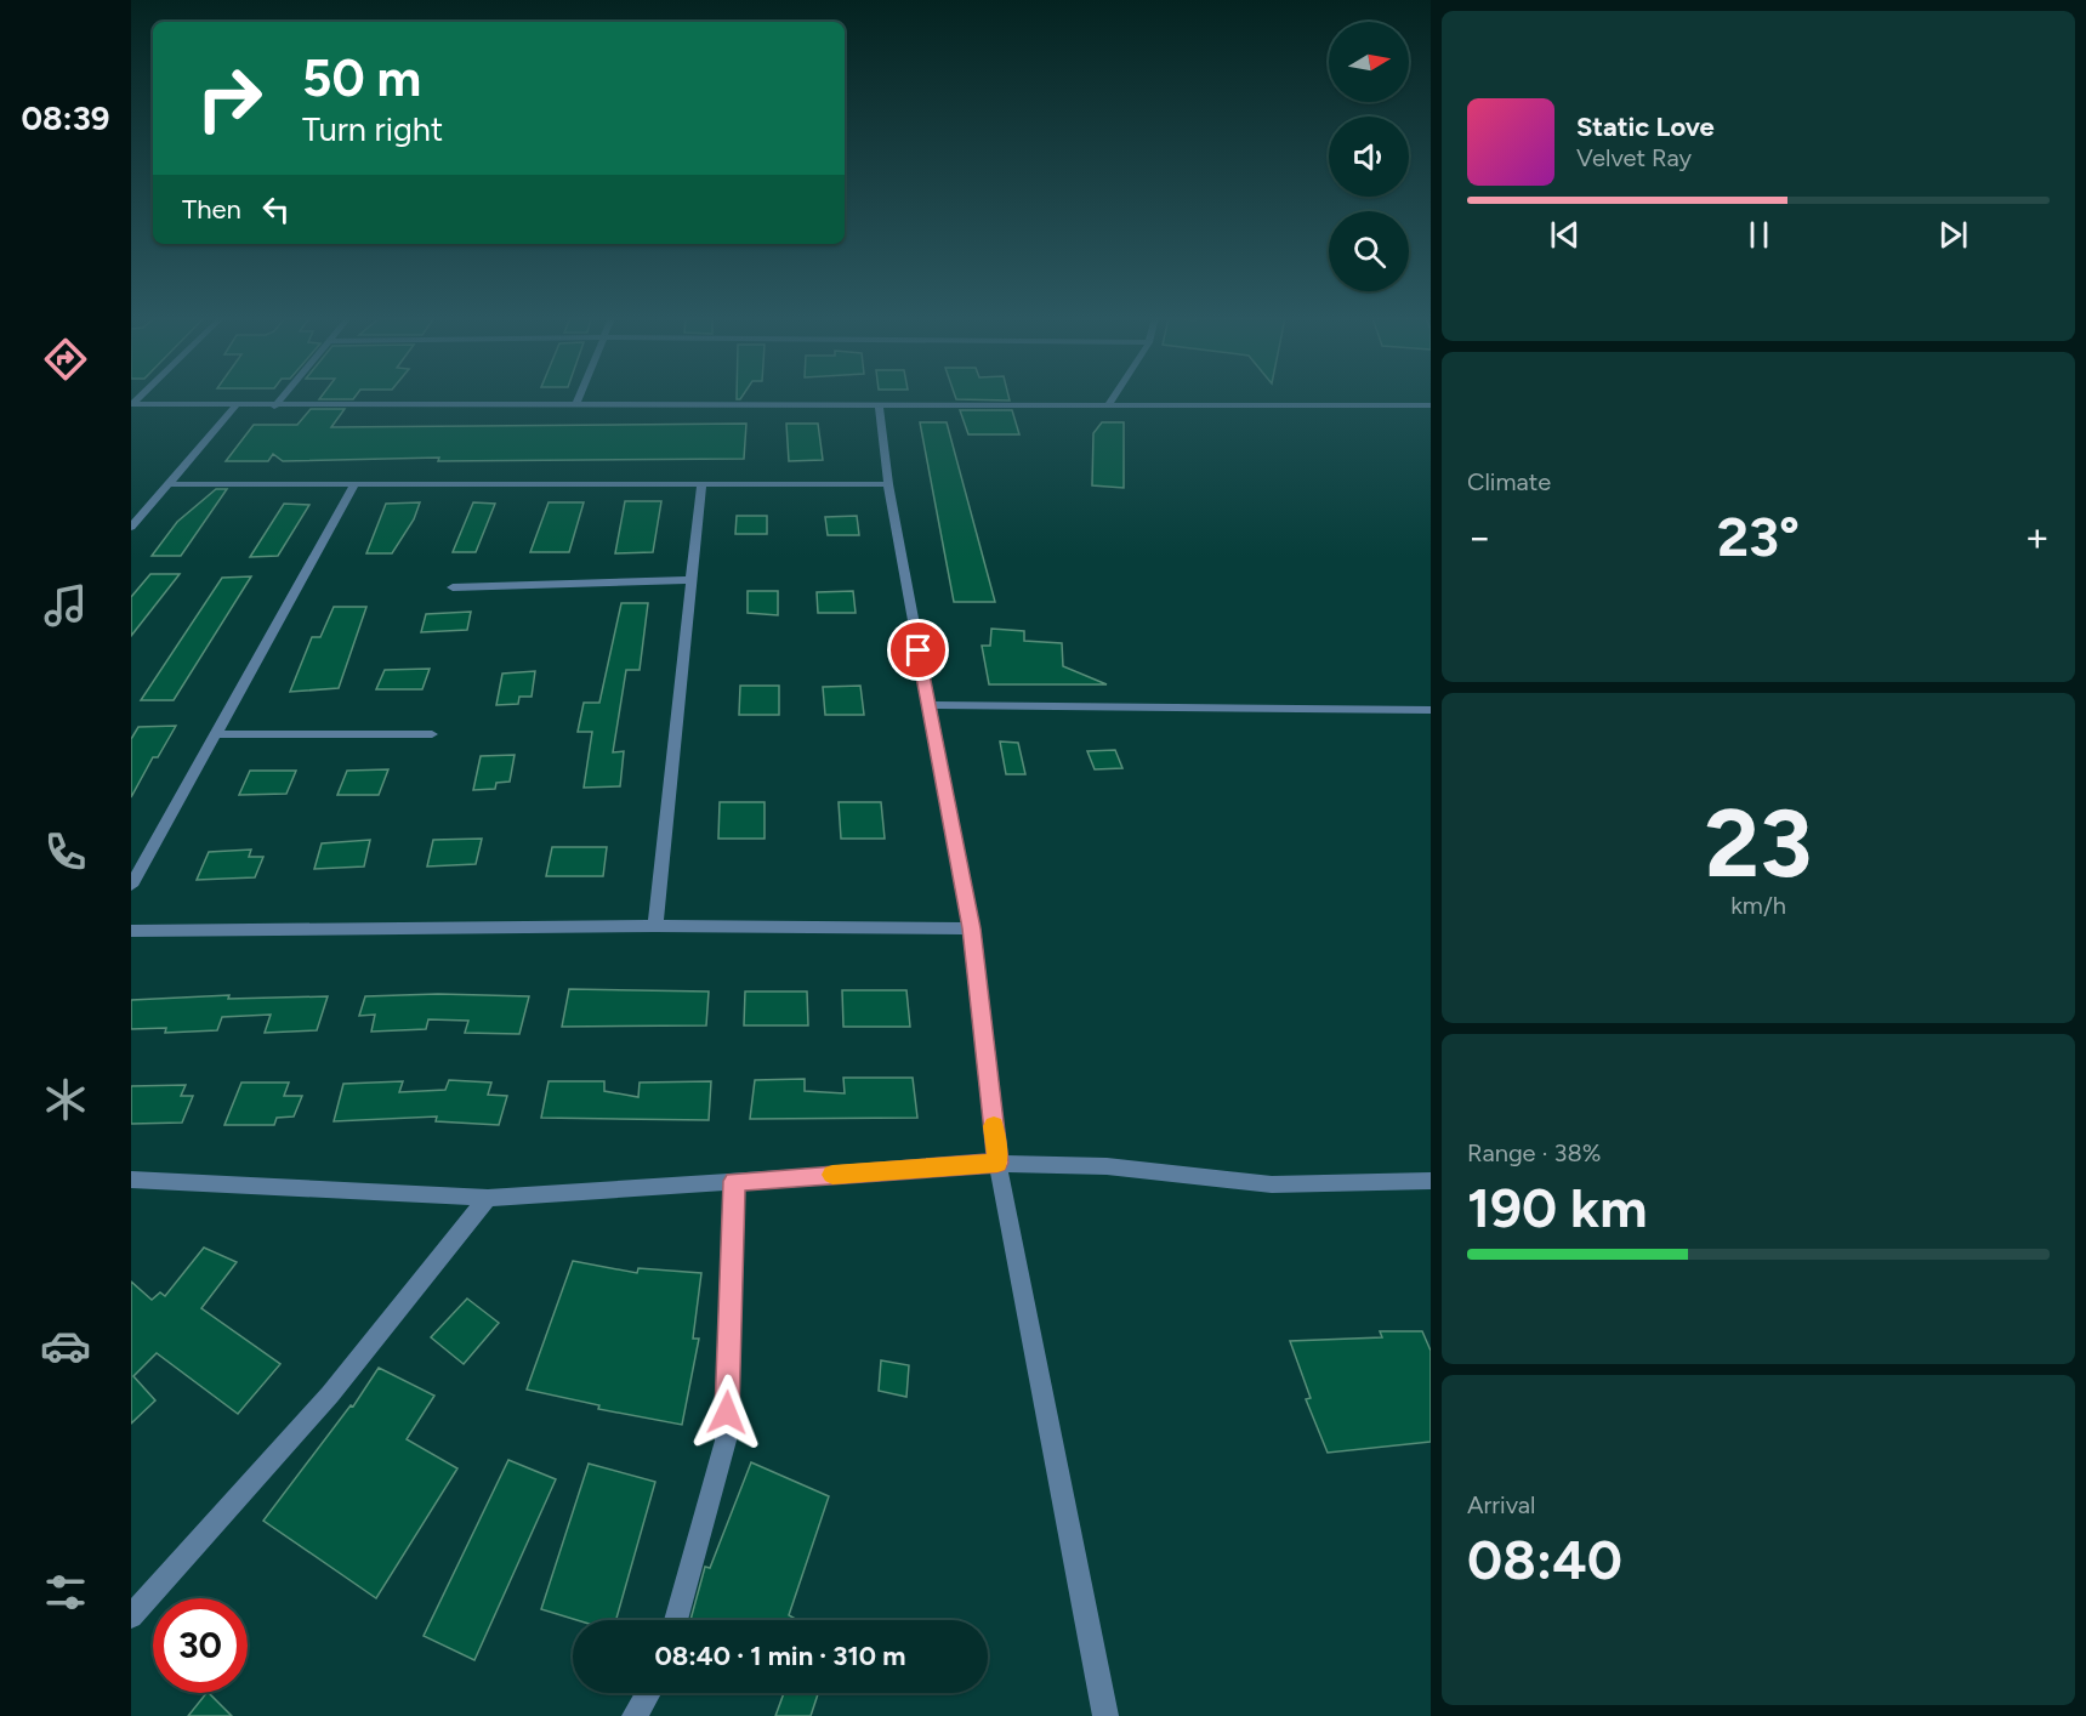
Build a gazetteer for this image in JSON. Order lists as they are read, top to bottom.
{
  "north": "right",
  "page": {
    "tabs": "08:39",
    "turn": ["50 m", "Turn right"],
    "song": ["Static Love", "Velvet Ray"],
    "then": "Then",
    "tile": [
      "Climate",
      ["23", "km/h"],
      ["Range · 38%", "190 km"],
      ["Arrival", "08:40"]
    ],
    "heat": ["−", "23°", "+"],
    "limit": "30",
    "trip": "08:40 · 1 min · 310 m"
  }
}
